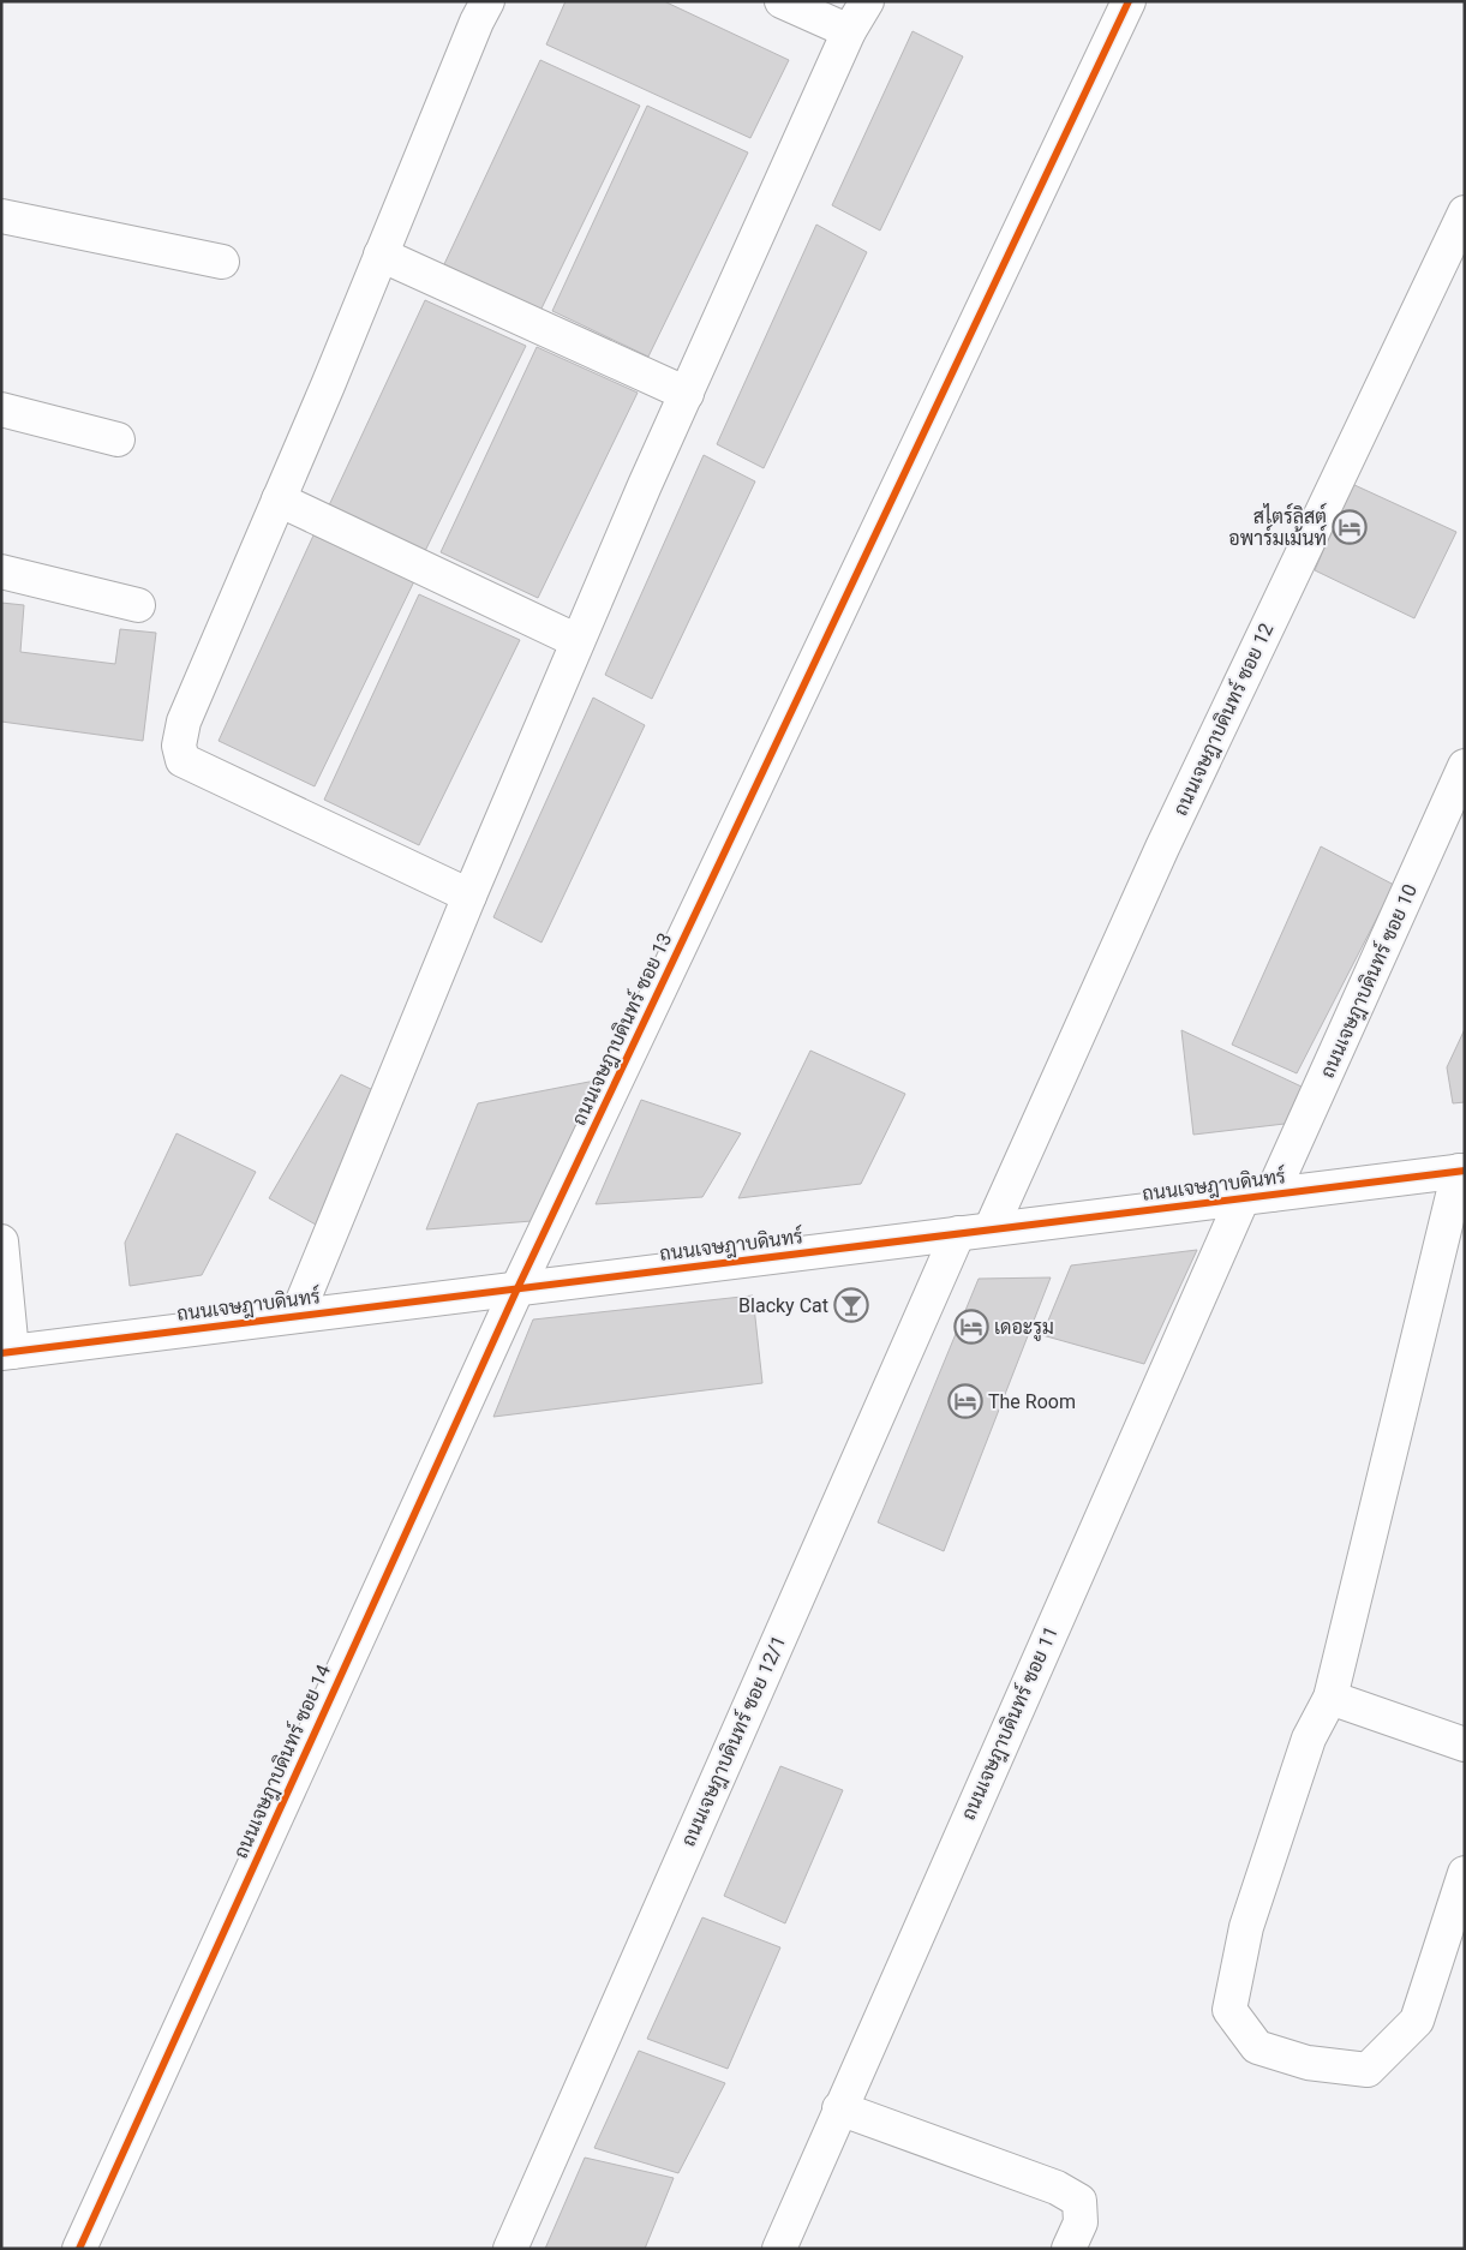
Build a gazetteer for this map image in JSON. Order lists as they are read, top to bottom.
{
  "streets": {
    "street": [
      "ถนนเจษฎาบดินทร์ ซอย 12",
      "ถนนเจษฎาบดินทร์ ซอย 10",
      "ถนนเจษฎาบดินทร์ ซอย 13",
      "ถนนเจษฎาบดินทร์",
      "ถนนเจษฎาบดินทร์ ซอย 11",
      "ถนนเจษฎาบดินทร์ ซอย 12/1",
      "ถนนเจษฎาบดินทร์ ซอย 14"
    ]
  },
  "crossings": [
    ["ถนนเจษฎาบดินทร์ ซอย 12", "ถนนเจษฎาบดินทร์"],
    ["ถนนเจษฎาบดินทร์ ซอย 10", "ถนนเจษฎาบดินทร์"],
    ["ถนนเจษฎาบดินทร์ ซอย 10", "ถนนเจษฎาบดินทร์ ซอย 11"],
    ["ถนนเจษฎาบดินทร์ ซอย 13", "ถนนเจษฎาบดินทร์"],
    ["ถนนเจษฎาบดินทร์ ซอย 13", "ถนนเจษฎาบดินทร์ ซอย 14"],
    ["ถนนเจษฎาบดินทร์", "ถนนเจษฎาบดินทร์ ซอย 11"],
    ["ถนนเจษฎาบดินทร์", "ถนนเจษฎาบดินทร์ ซอย 12/1"],
    ["ถนนเจษฎาบดินทร์", "ถนนเจษฎาบดินทร์ ซอย 14"]
  ],
  "places": {
    "hotel": ["สไตร์ลิสต์ อพาร์มเม้นท์", "เดอะรูม", "The Room"],
    "bar": ["Blacky Cat"]
  }
}
